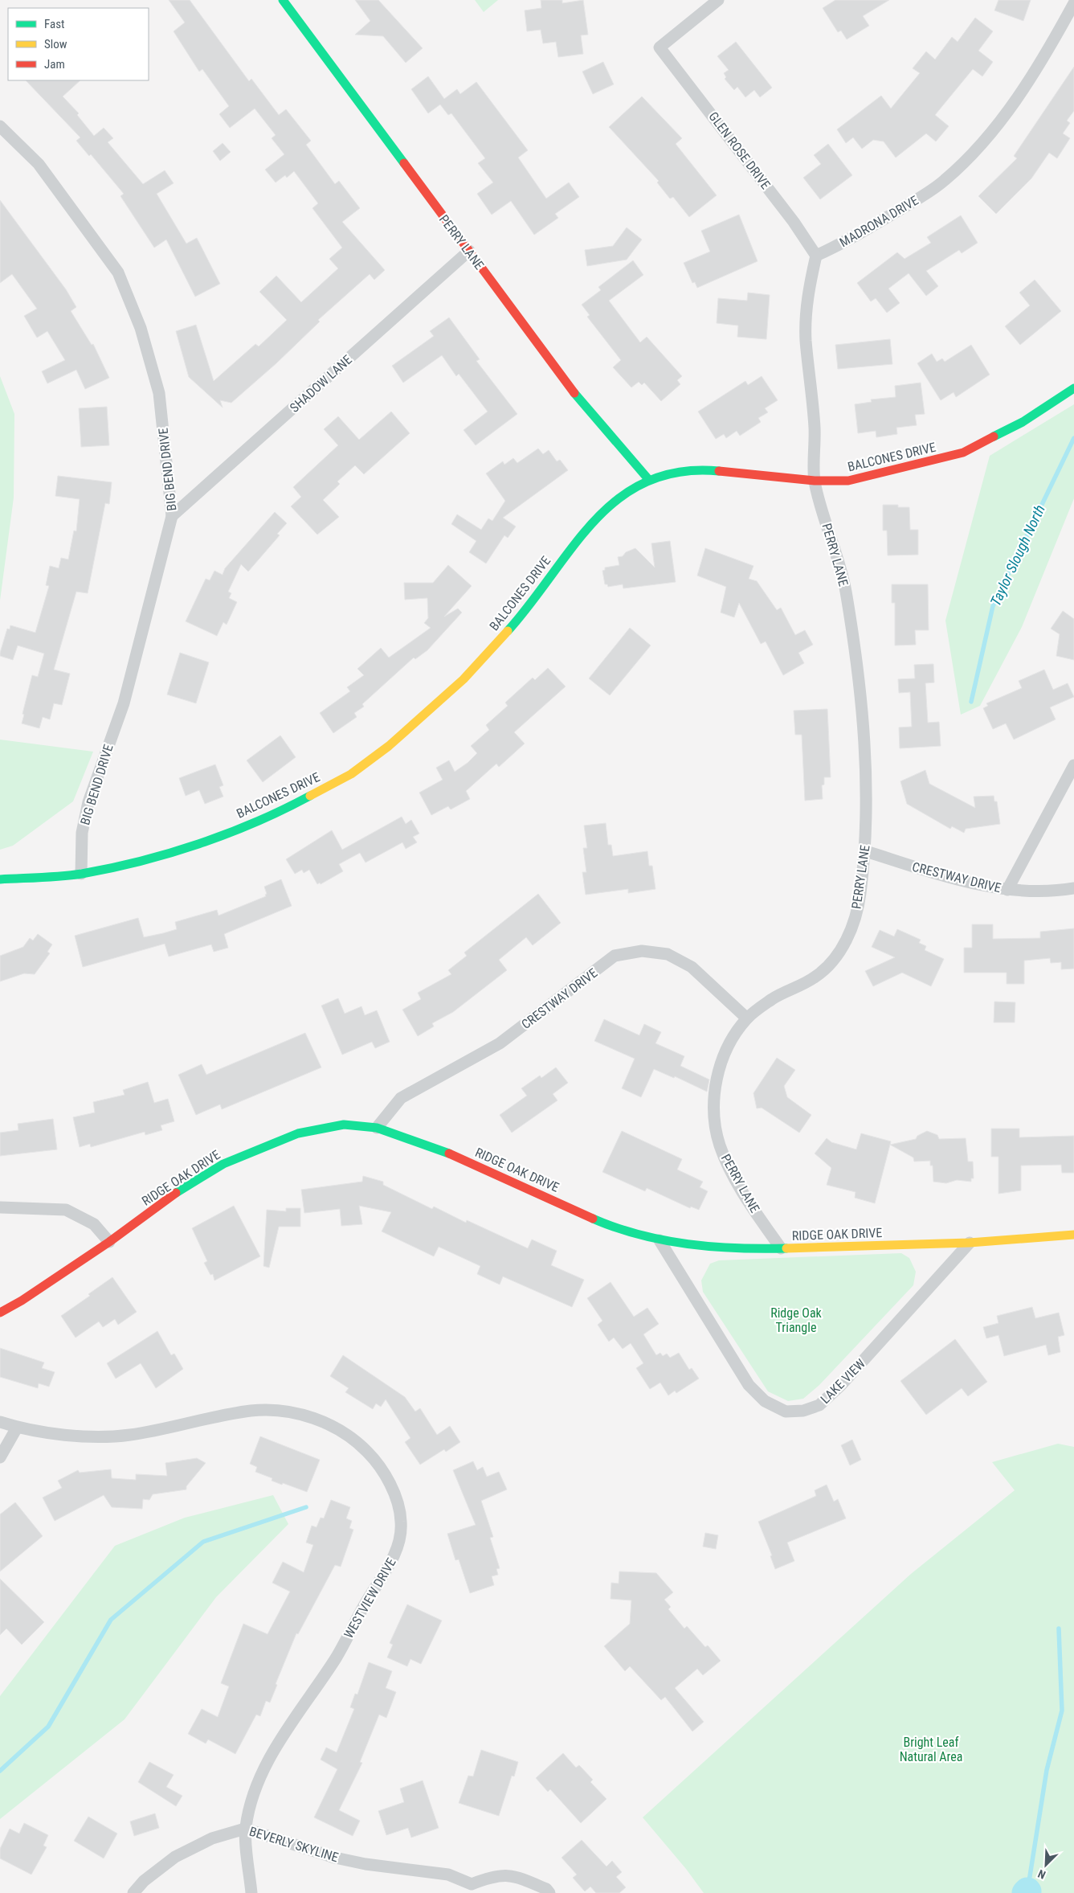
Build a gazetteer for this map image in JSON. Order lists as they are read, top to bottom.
{
  "streets": {
    "street": [
      "GLEN ROSE DRIVE",
      "MADRONA DRIVE",
      "PERRY LANE",
      "SHADOW LANE",
      "BALCONES DRIVE",
      "BIG BEND DRIVE",
      "CRESTWAY DRIVE",
      "RIDGE OAK DRIVE",
      "LAKE VIEW",
      "WESTVIEW DRIVE",
      "BEVERLY SKYLINE"
    ]
  },
  "crossings": [
    ["GLEN ROSE DRIVE", "MADRONA DRIVE"],
    ["PERRY LANE", "SHADOW LANE"],
    ["PERRY LANE", "BALCONES DRIVE"],
    ["PERRY LANE", "CRESTWAY DRIVE"],
    ["PERRY LANE", "RIDGE OAK DRIVE"],
    ["SHADOW LANE", "BIG BEND DRIVE"],
    ["BALCONES DRIVE", "BIG BEND DRIVE"],
    ["CRESTWAY DRIVE", "RIDGE OAK DRIVE"],
    ["RIDGE OAK DRIVE", "LAKE VIEW"],
    ["WESTVIEW DRIVE", "BEVERLY SKYLINE"]
  ],
  "water": ["Taylor Slough North"],
  "parks": ["Ridge Oak Triangle", "Bright Leaf Natural Area"],
  "legend": ["Fast", "Slow", "Jam"],
  "north": "bottom left"
}
